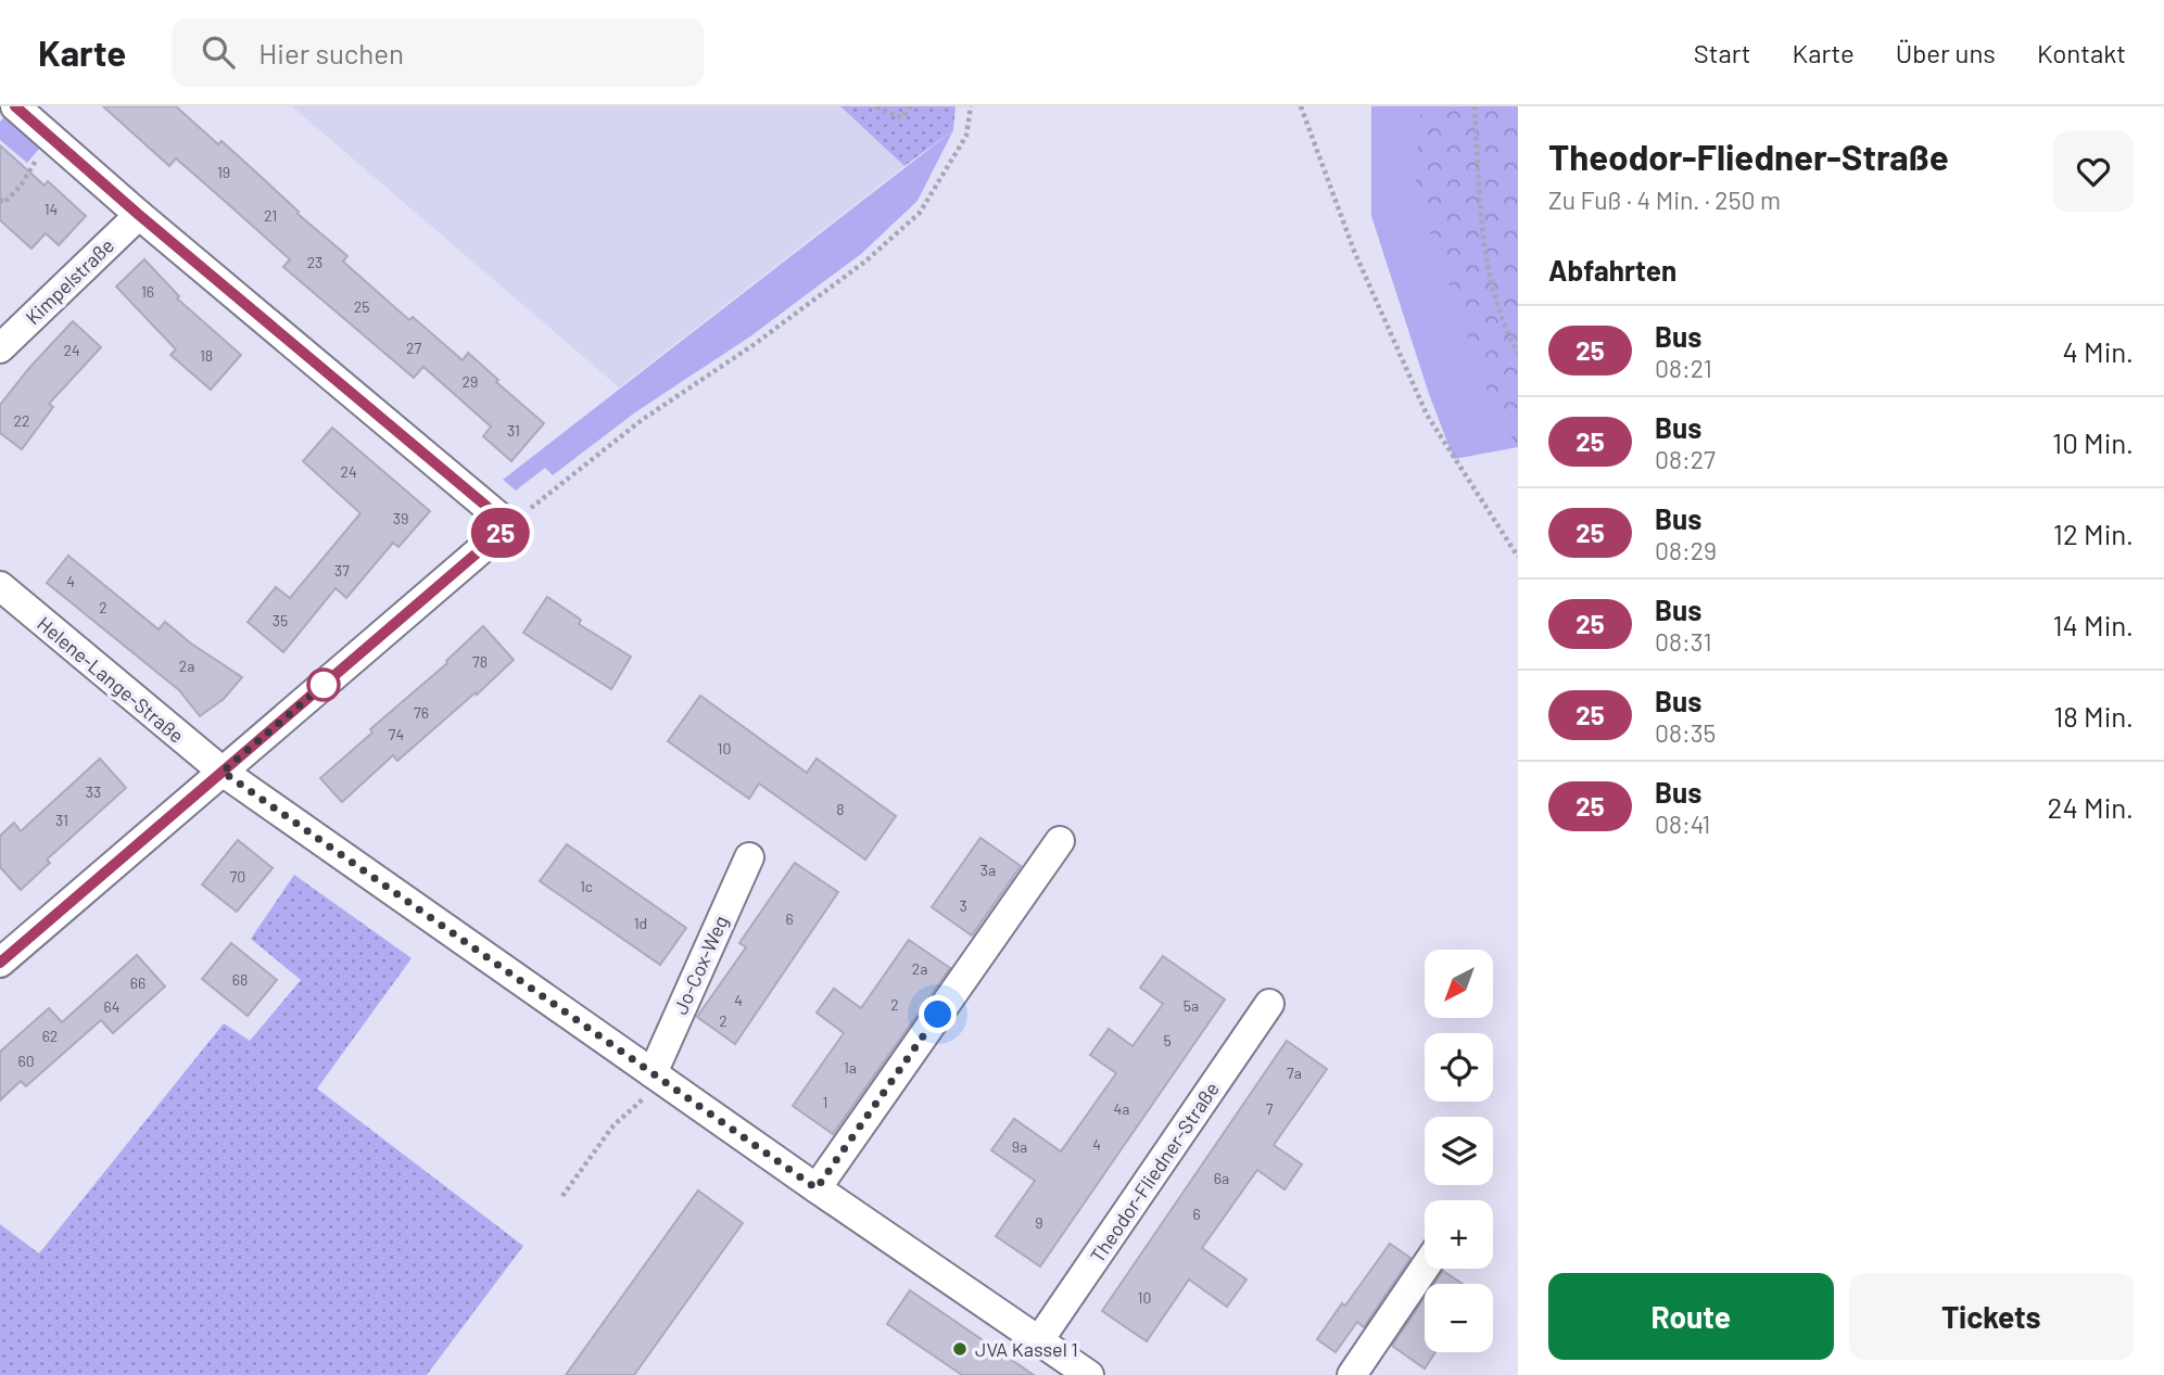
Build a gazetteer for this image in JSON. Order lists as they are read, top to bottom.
{
  "streets": {
    "street": [
      "Kimpelstraße",
      "Helene-Lange-Straße",
      "Jo-Cox-Weg",
      "Theodor-Fliedner-Straße"
    ]
  },
  "places": ["JVA Kassel 1"],
  "lines": ["bus line 25"],
  "house_numbers": [
    "19",
    "14",
    "21",
    "23",
    "16",
    "25",
    "27",
    "24",
    "18",
    "29",
    "22",
    "31",
    "24",
    "39",
    "37",
    "4",
    "2",
    "35",
    "78",
    "2a",
    "76",
    "74",
    "10",
    "33",
    "8",
    "31",
    "3a",
    "70",
    "1c",
    "3",
    "6",
    "1d",
    "2a",
    "68",
    "66",
    "4",
    "2",
    "5a",
    "64",
    "2",
    "62",
    "5",
    "60",
    "1a",
    "7a",
    "1",
    "4a",
    "7",
    "4",
    "9a",
    "6a",
    "6",
    "9",
    "10"
  ],
  "north": "bottom left",
  "page": {
    "header": "Karte",
    "search": "Hier suchen",
    "nav": [
      "Start",
      "Karte",
      "Über uns",
      "Kontakt"
    ],
    "on_map": "25",
    "heading": [
      ["Theodor-Fliedner-Straße", "Zu Fuß · 4 Min. · 250 m"],
      "Abfahrten"
    ],
    "list": [
      {
        "mark": "25",
        "name": "Bus",
        "note": "08:21",
        "value": "4 Min."
      },
      {
        "mark": "25",
        "name": "Bus",
        "note": "08:27",
        "value": "10 Min."
      },
      {
        "mark": "25",
        "name": "Bus",
        "note": "08:29",
        "value": "12 Min."
      },
      {
        "mark": "25",
        "name": "Bus",
        "note": "08:31",
        "value": "14 Min."
      },
      {
        "mark": "25",
        "name": "Bus",
        "note": "08:35",
        "value": "18 Min."
      },
      {
        "mark": "25",
        "name": "Bus",
        "note": "08:41",
        "value": "24 Min."
      }
    ],
    "map_buttons": ["+", "−"],
    "buttons": ["Route", "Tickets"]
  }
}
